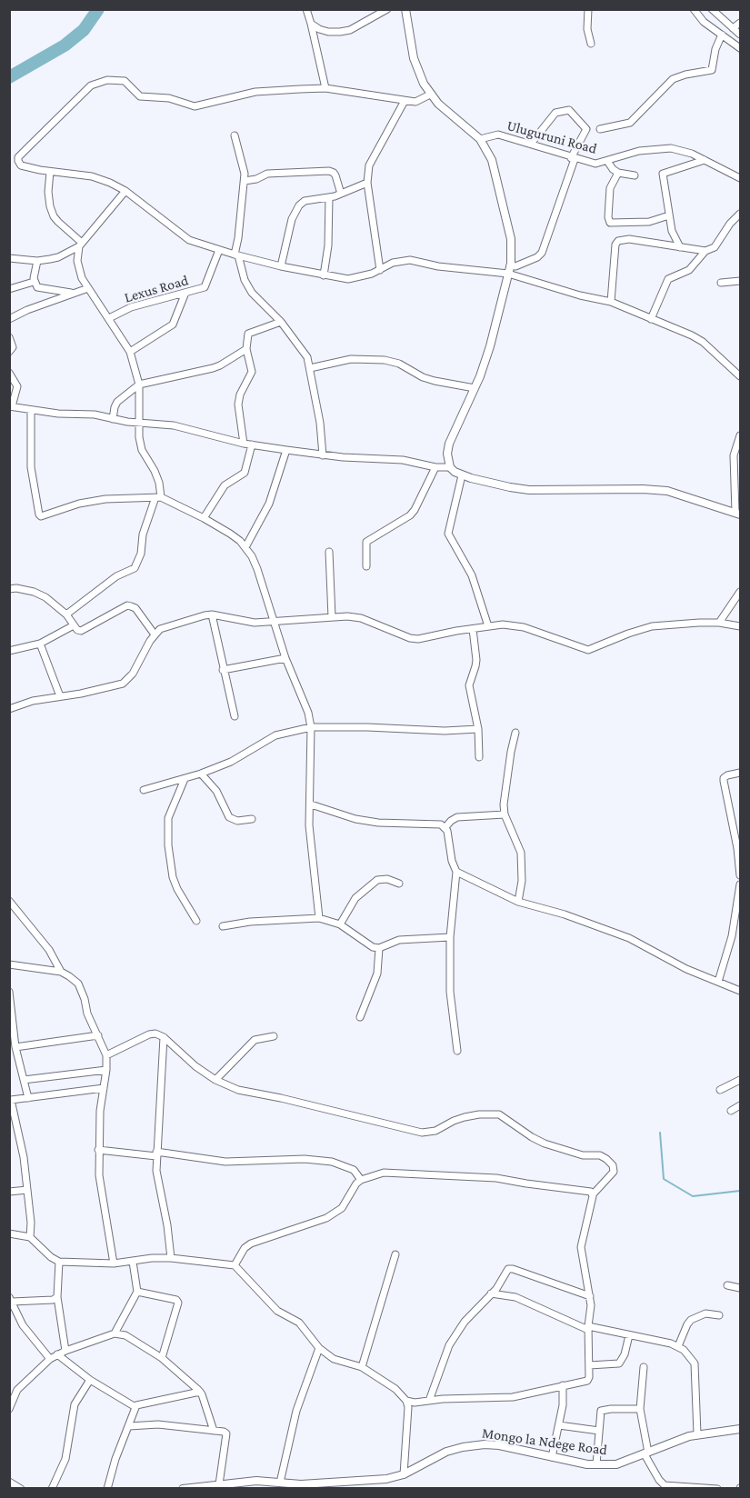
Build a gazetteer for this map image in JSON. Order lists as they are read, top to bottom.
{
  "streets": {
    "street": ["Uluguruni Road", "Lexus Road", "Mongo la Ndege Road"]
  }
}
